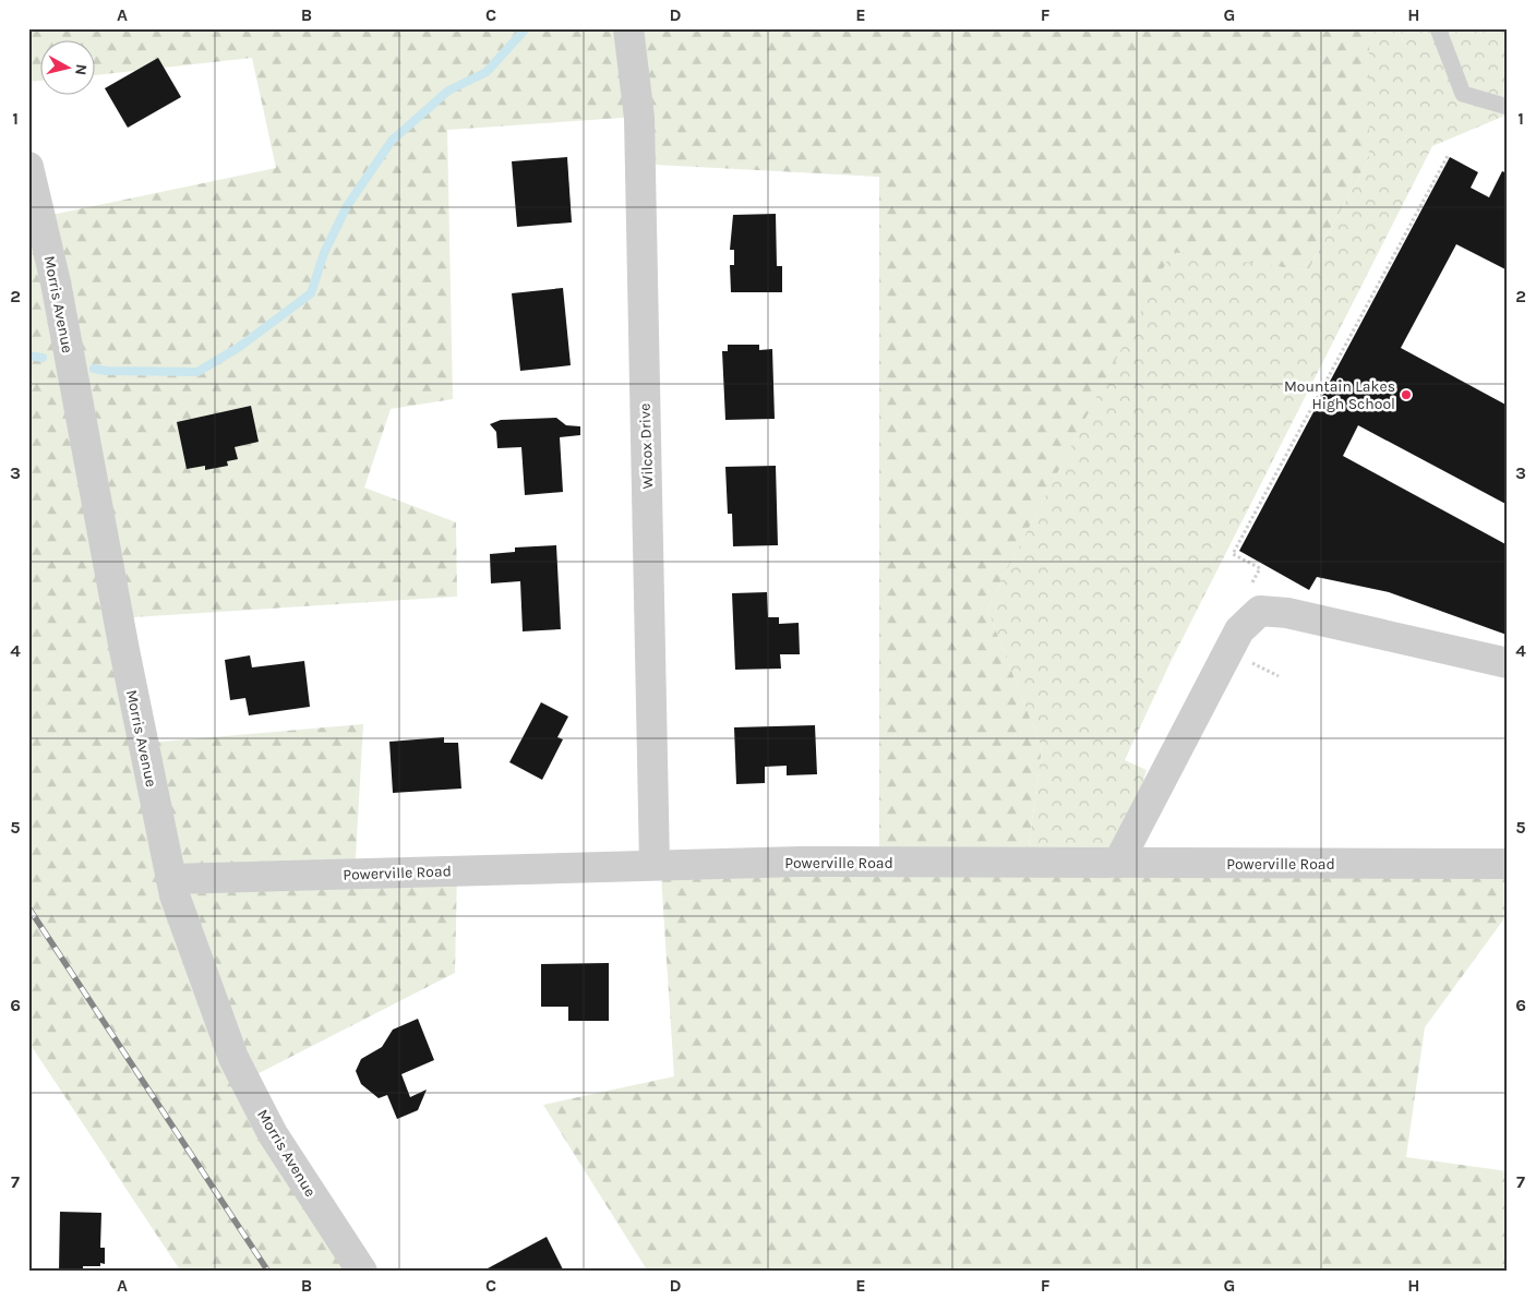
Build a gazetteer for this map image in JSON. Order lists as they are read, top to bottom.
{
  "streets": {
    "street": ["Morris Avenue", "Wilcox Drive", "Powerville Road"]
  },
  "crossings": [
    ["Morris Avenue", "Powerville Road"],
    ["Wilcox Drive", "Powerville Road"]
  ],
  "places": ["Mountain Lakes High School"],
  "north": "right",
  "grid": {
    "columns": [
      "A",
      "B",
      "C",
      "D",
      "E",
      "F",
      "G",
      "H"
    ],
    "rows": [
      "1",
      "2",
      "3",
      "4",
      "5",
      "6",
      "7"
    ]
  }
}
